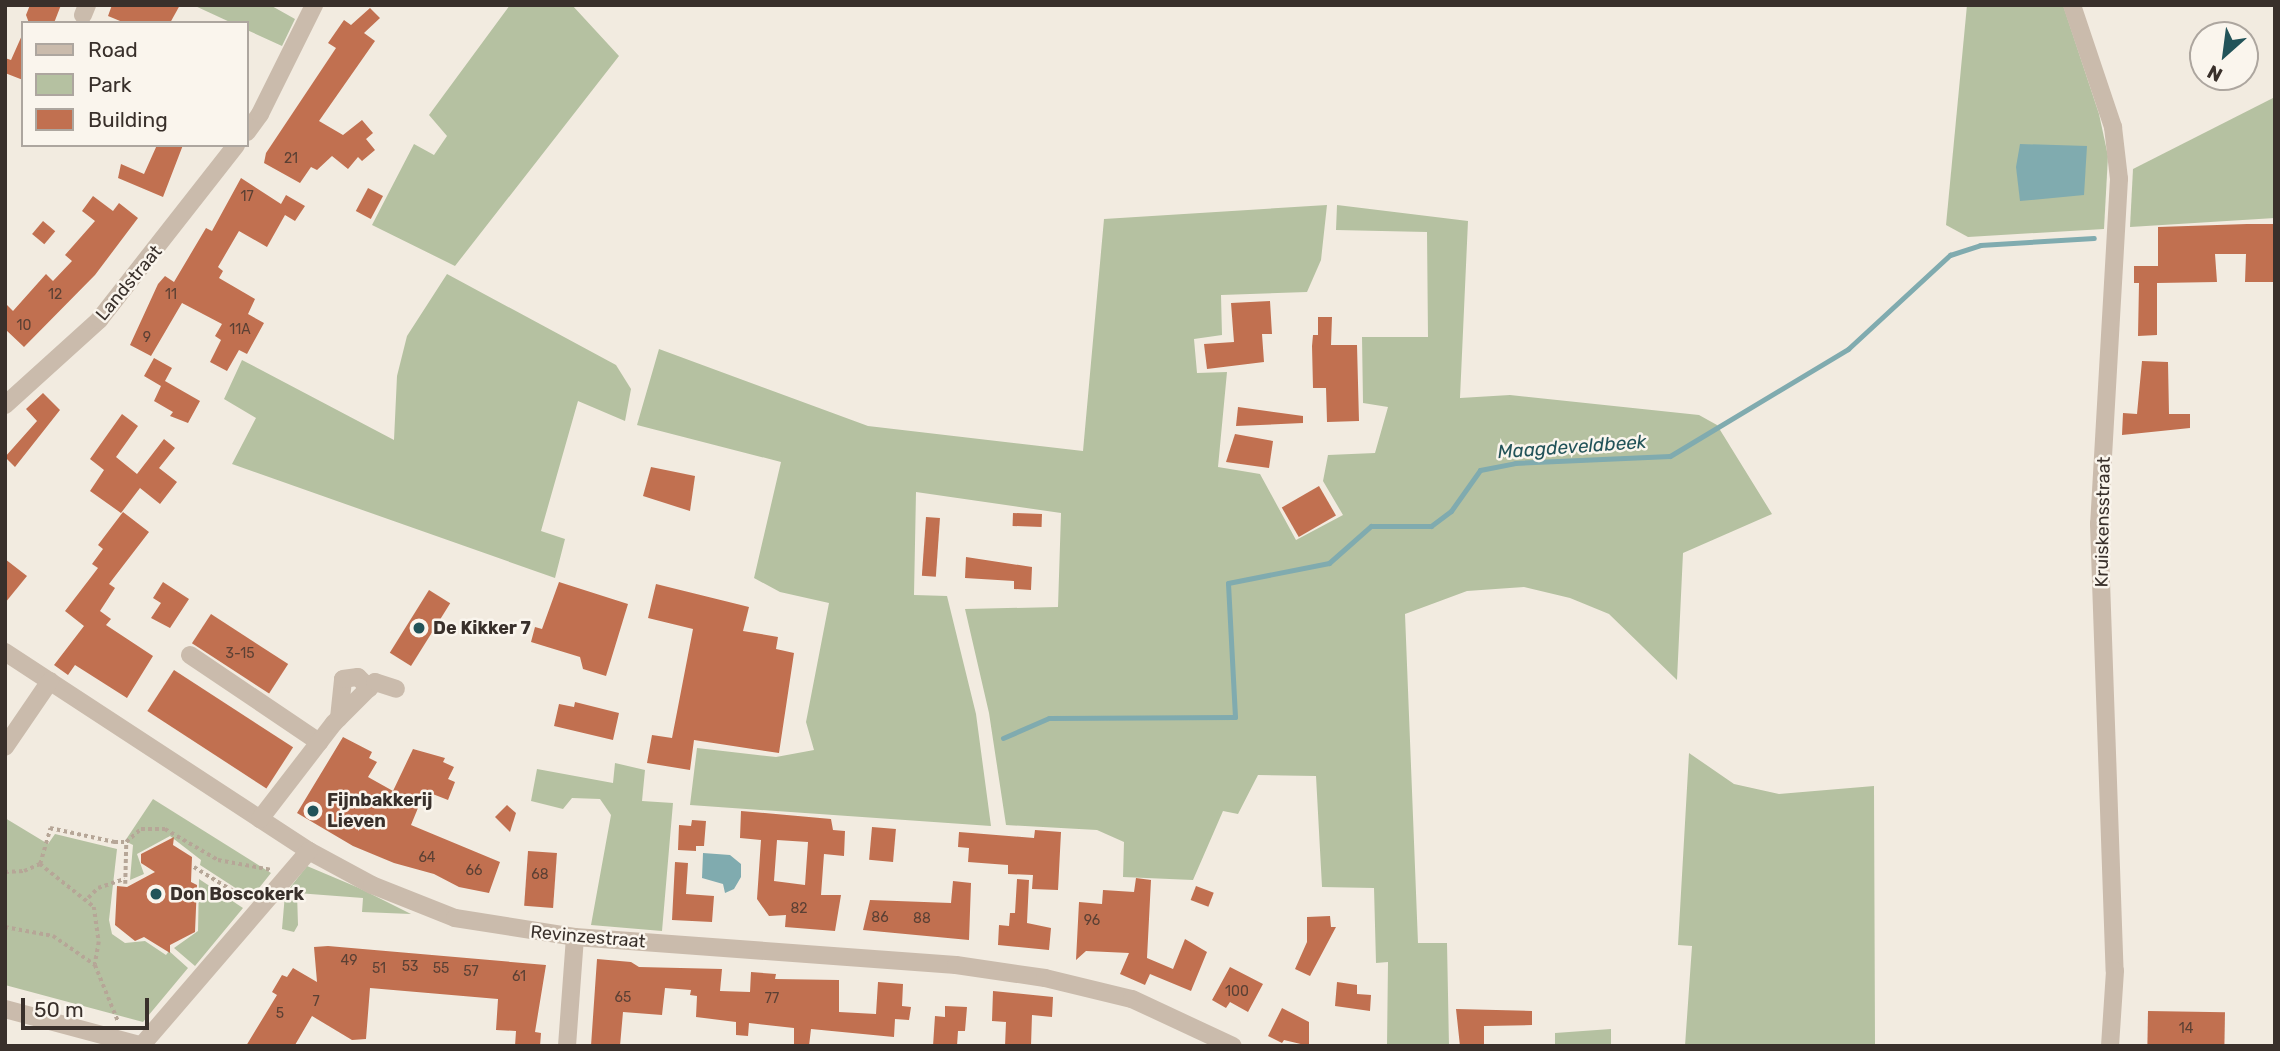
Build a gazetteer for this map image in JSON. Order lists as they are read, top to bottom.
{
  "streets": {
    "street": ["Landstraat", "Kruiskensstraat", "Revinzestraat"]
  },
  "water": ["Maagdeveldbeek"],
  "places": ["De Kikker 7", "Fijnbakkerij Lieven", "Don Boscokerk"],
  "house_numbers": [
    "21",
    "17",
    "12",
    "11",
    "10",
    "11A",
    "9",
    "3-15",
    "64",
    "66",
    "68",
    "82",
    "86",
    "88",
    "96",
    "49",
    "53",
    "51",
    "55",
    "57",
    "61",
    "100",
    "65",
    "77",
    "7",
    "5",
    "14"
  ],
  "legend": ["Road", "Park", "Building"],
  "scale_bar": "50 m",
  "north": "bottom left"
}
